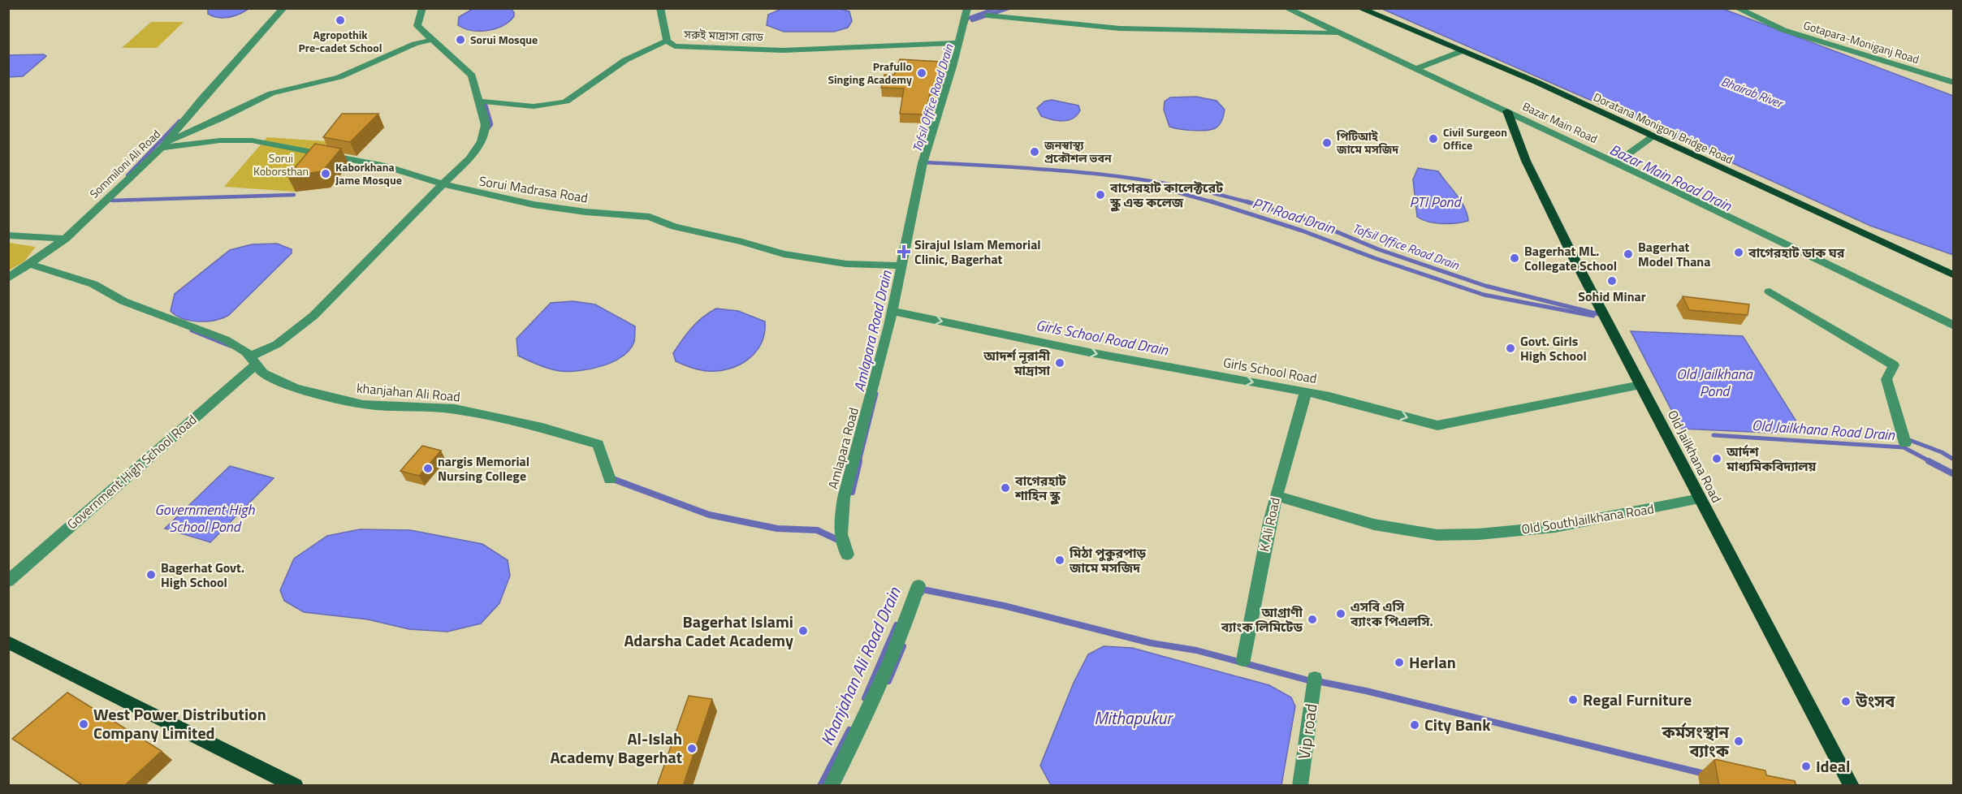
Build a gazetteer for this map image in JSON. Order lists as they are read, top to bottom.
{
  "streets": {
    "main road": ["Doratana Monigonj Bridge Road", "Old Jailkhana Road"],
    "street": [
      "সরুই মাদ্রাসা রোড",
      "Gotapara-Moniganj Road",
      "Bazar Main Road",
      "Sommiloni Ali Road",
      "Sorui Madrasa Road",
      "Girls School Road",
      "khanjahan Ali Road",
      "Amlapara Road",
      "Government High School Road",
      "Old SouthJailkhana Road",
      "K Ali Road",
      "Vip road"
    ]
  },
  "crossings": [
    ["সরুই মাদ্রাসা রোড", "Amlapara Road"],
    ["সরুই মাদ্রাসা রোড", "Government High School Road"],
    ["Bazar Main Road", "Old Jailkhana Road"],
    ["Sommiloni Ali Road", "Sorui Madrasa Road"],
    ["Sommiloni Ali Road", "khanjahan Ali Road"],
    ["Sorui Madrasa Road", "Amlapara Road"],
    ["Sorui Madrasa Road", "Government High School Road"],
    ["Girls School Road", "Amlapara Road"],
    ["Girls School Road", "Old Jailkhana Road"],
    ["Girls School Road", "K Ali Road"],
    ["khanjahan Ali Road", "Government High School Road"],
    ["Old Jailkhana Road", "Old SouthJailkhana Road"],
    ["Old SouthJailkhana Road", "K Ali Road"]
  ],
  "one_way": ["Girls School Road"],
  "water": [
    "Bhairab River",
    "Tofsil Office Road Drain",
    "Bazar Main Road Drain",
    "PTI Pond",
    "PTI Road Drain",
    "Amlapara Road Drain",
    "Girls School Road Drain",
    "Old Jailkhana Pond",
    "Old Jailkhana Road Drain",
    "Government High School Pond",
    "Khanjahan Ali Road Drain",
    "Mithapukur"
  ],
  "parks": ["Sorui Koborsthan"],
  "places": {
    "other": [
      "Agropothik Pre-cadet School",
      "Sorui Mosque",
      "Prafullo Singing Academy",
      "Civil Surgeon Office",
      "পিটিআই জামে মসজিদ",
      "জনস্বাস্থ্য প্রকৌশল ভবন",
      "Kaborkhana Jame Mosque",
      "বাগেরহাট কালেক্টরেট স্কুল এন্ড কলেজ",
      "বাগেরহাট ডাক ঘর",
      "Bagerhat Model Thana",
      "Bagerhat ML. Collegate School",
      "Sohid Minar",
      "Govt. Girls High School",
      "আদর্শ নূরানী মাদ্রাসা",
      "আর্দশ মাধ্যমিকবিদ্যালয়",
      "nargis Memorial Nursing College",
      "বাগেরহাট শাহিন স্কুল",
      "মিঠা পুকুরপাড় জামে মসজিদ",
      "Bagerhat Govt. High School",
      "এসবি এসি ব্যাংক পিএলসি.",
      "আগ্রাণী ব্যাংক লিমিটেড",
      "Bagerhat Islami Adarsha Cadet Academy",
      "Herlan",
      "Regal Furniture",
      "উংসব",
      "West Power Distribution Company Limited",
      "City Bank",
      "কর্মসংস্থান ব্যাংক",
      "Al-Islah Academy Bagerhat",
      "Ideal"
    ],
    "health": ["Sirajul Islam Memorial Clinic, Bagerhat"]
  }
}
